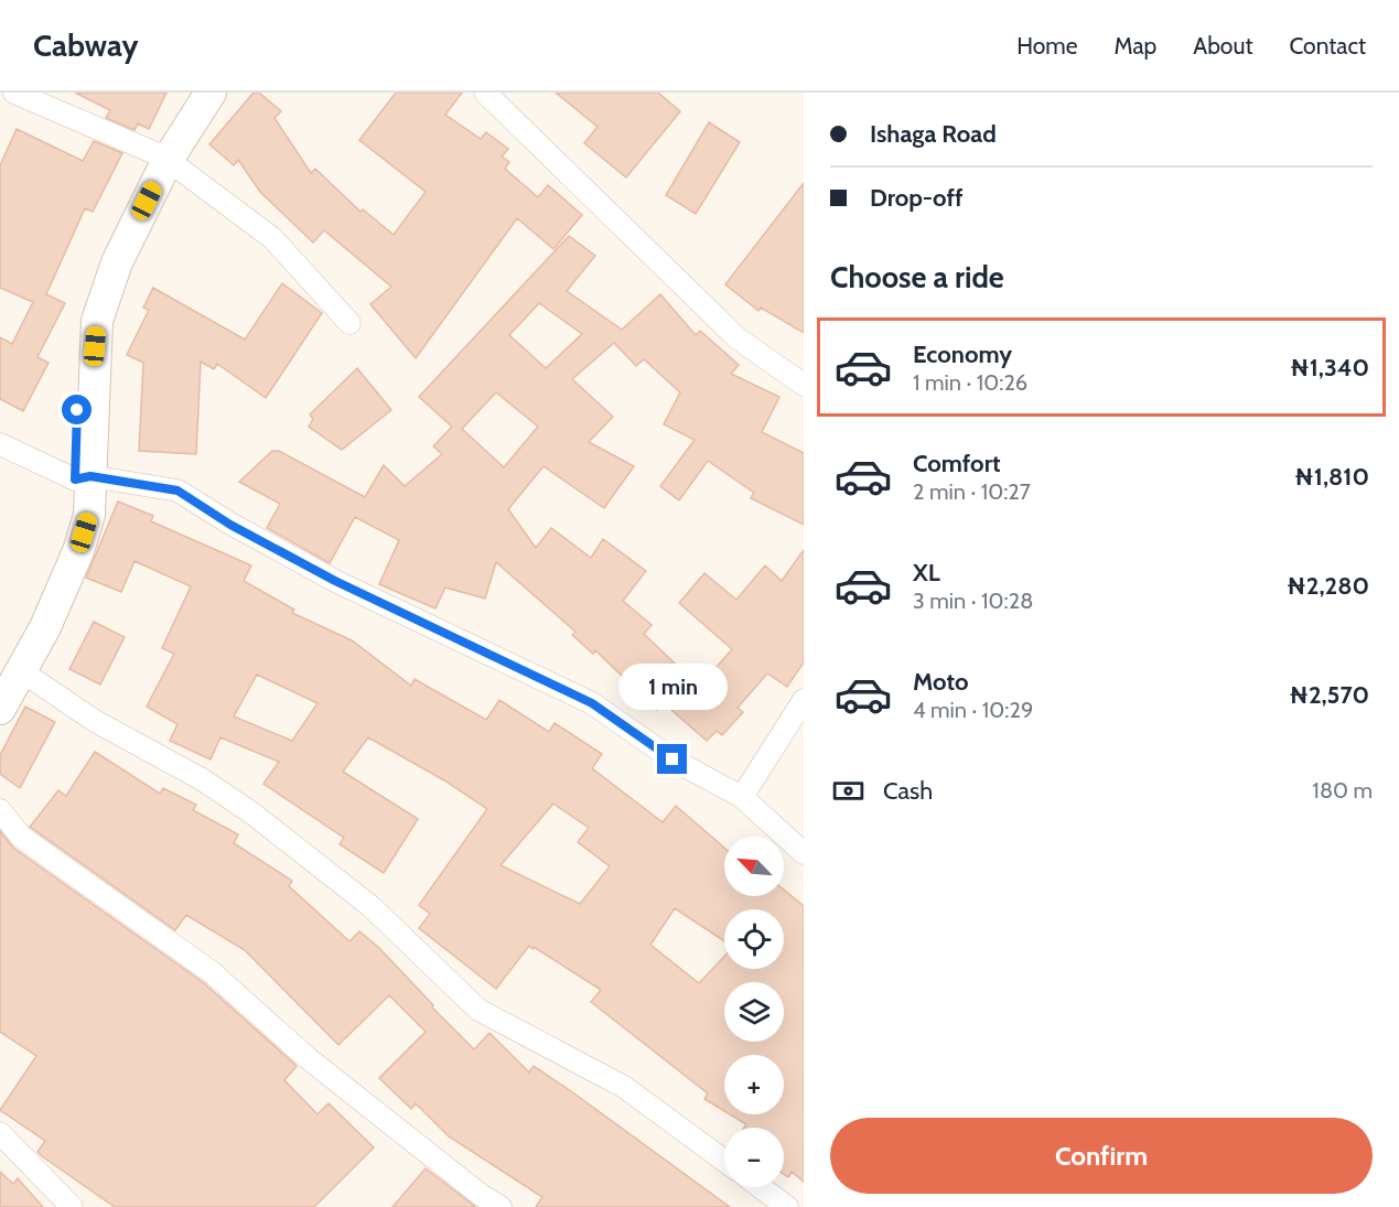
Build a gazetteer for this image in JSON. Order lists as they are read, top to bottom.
{
  "north": "top left",
  "page": {
    "header": "Cabway",
    "nav": [
      "Home",
      "Map",
      "About",
      "Contact"
    ],
    "banner": ["Ishaga Road", "Drop-off"],
    "heading": "Choose a ride",
    "list": [
      {
        "name": "Economy",
        "note": "1 min · 10:26",
        "value": "₦1,340"
      },
      {
        "name": "Comfort",
        "note": "2 min · 10:27",
        "value": "₦1,810"
      },
      {
        "name": "XL",
        "note": "3 min · 10:28",
        "value": "₦2,280"
      },
      {
        "name": "Moto",
        "note": "4 min · 10:29",
        "value": "₦2,570"
      }
    ],
    "bubble": "1 min",
    "pay": ["Cash", "180 m"],
    "map_buttons": ["+", "−"],
    "buttons": "Confirm"
  }
}
